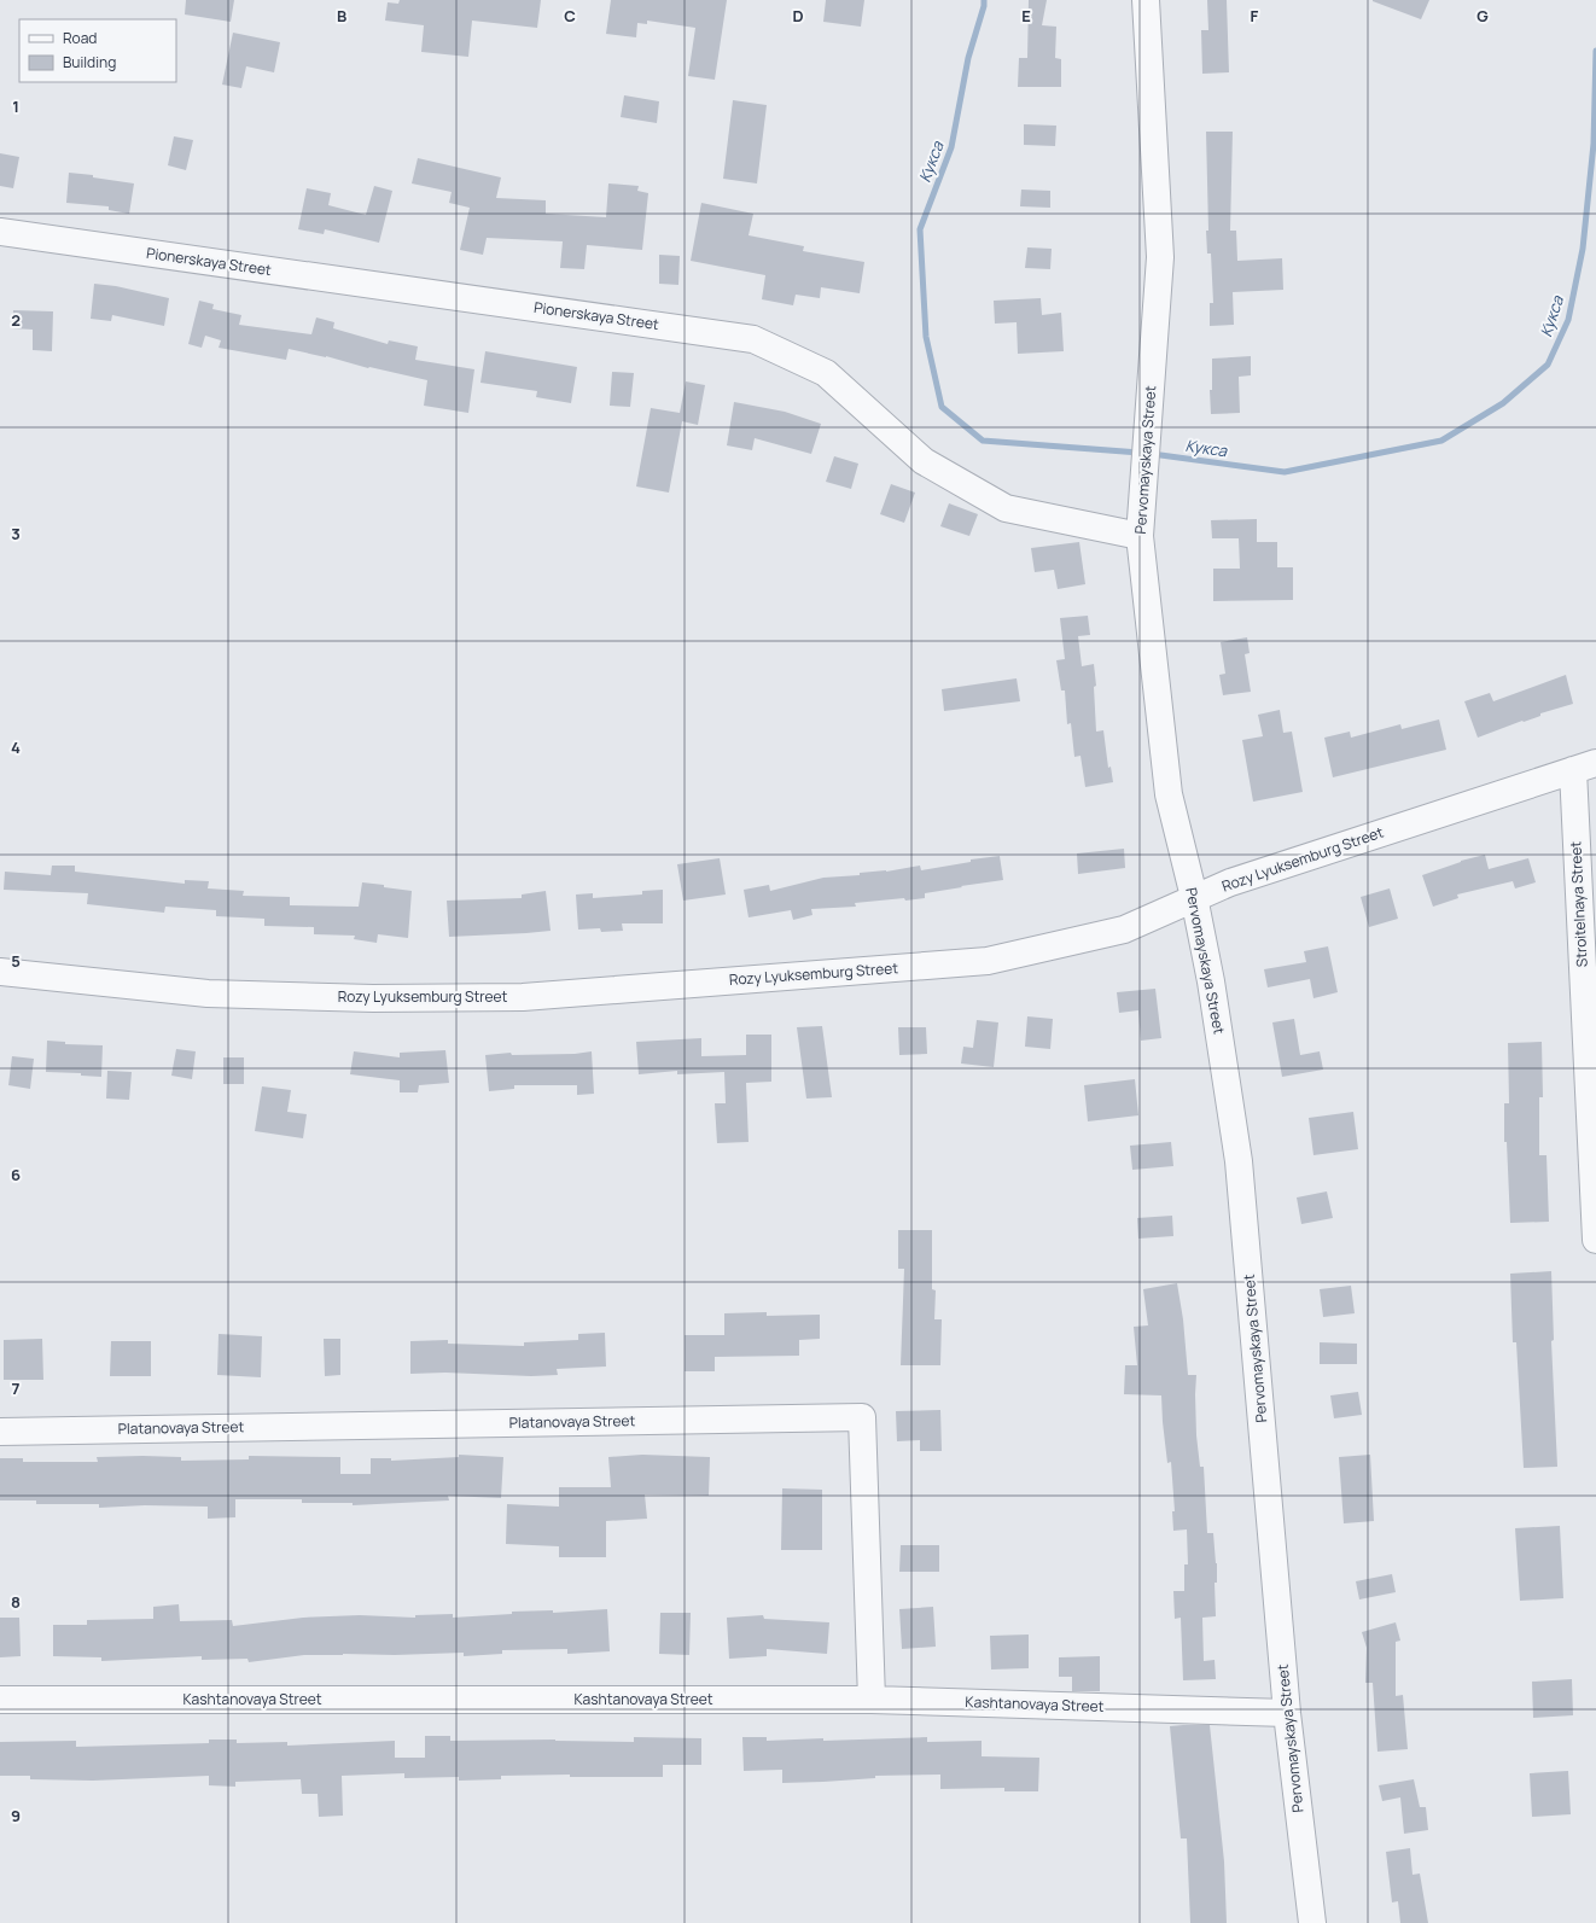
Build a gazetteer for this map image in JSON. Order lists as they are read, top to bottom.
{
  "streets": {
    "street": [
      "Pionerskaya Street",
      "Pervomayskaya Street",
      "Rozy Lyuksemburg Street",
      "Stroitelnaya Street",
      "Platanovaya Street",
      "Kashtanovaya Street"
    ]
  },
  "crossings": [
    ["Pionerskaya Street", "Pervomayskaya Street"],
    ["Pervomayskaya Street", "Rozy Lyuksemburg Street"],
    ["Pervomayskaya Street", "Kashtanovaya Street"],
    ["Rozy Lyuksemburg Street", "Stroitelnaya Street"],
    ["Platanovaya Street", "Kashtanovaya Street"]
  ],
  "water": ["Кукса"],
  "legend": ["Road", "Building"],
  "grid": {
    "columns": [
      "B",
      "C",
      "D",
      "E",
      "F",
      "G"
    ],
    "rows": [
      "1",
      "2",
      "3",
      "4",
      "5",
      "6",
      "7",
      "8",
      "9"
    ]
  }
}
